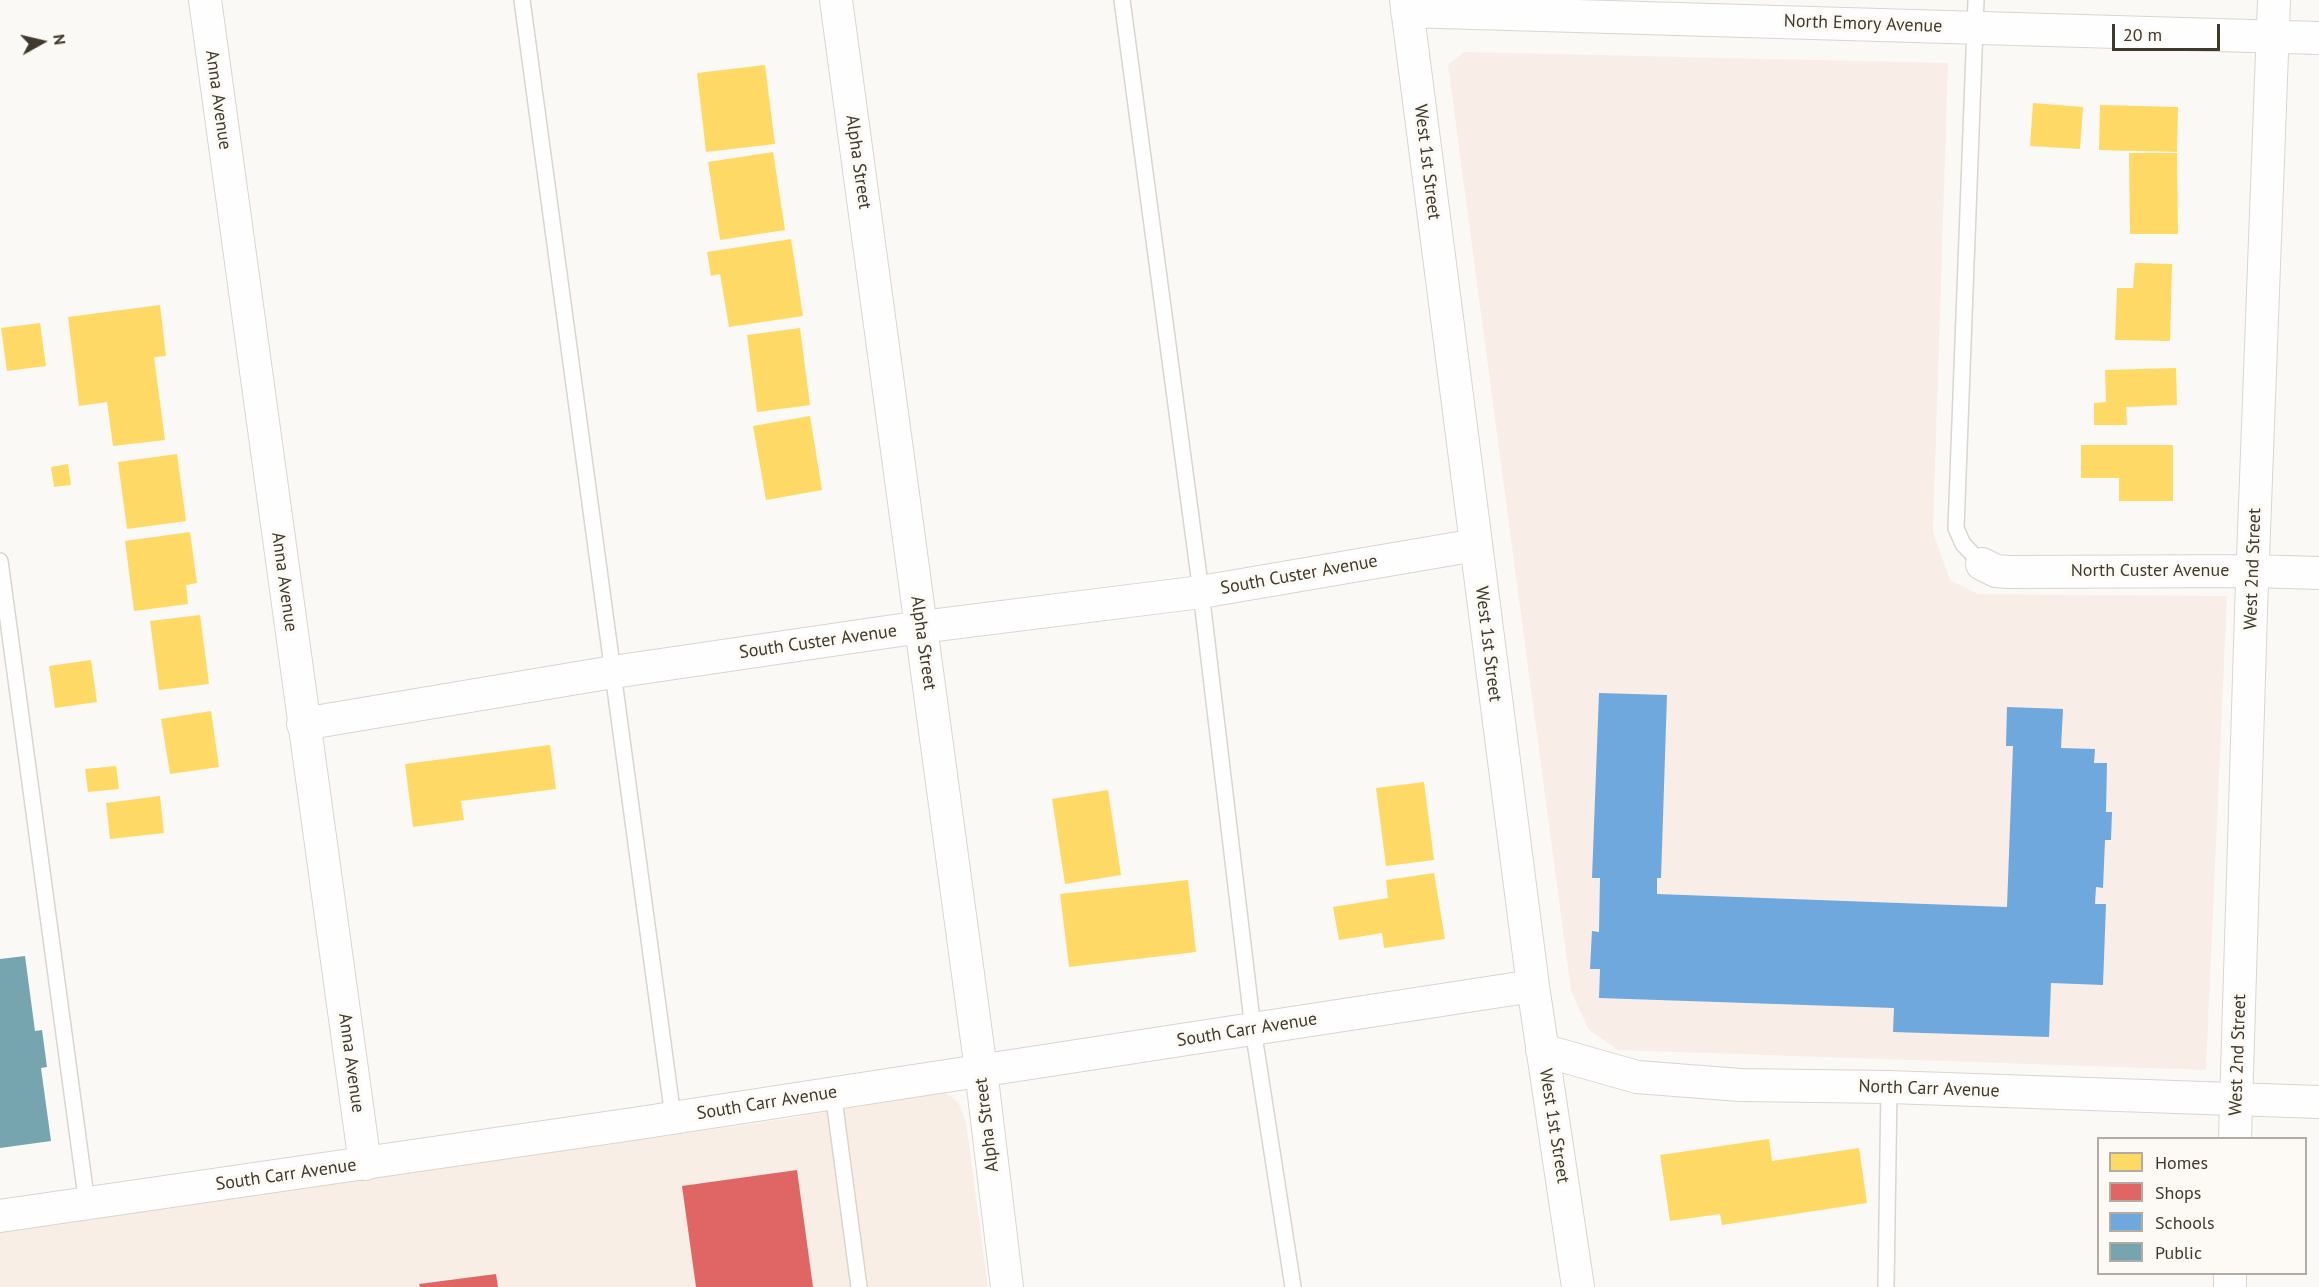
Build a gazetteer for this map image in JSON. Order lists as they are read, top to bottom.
{
  "streets": {
    "street": [
      "North Emory Avenue",
      "Anna Avenue",
      "Alpha Street",
      "West 1st Street",
      "West 2nd Street",
      "North Custer Avenue",
      "South Custer Avenue",
      "South Carr Avenue",
      "North Carr Avenue"
    ]
  },
  "crossings": [
    ["North Emory Avenue", "West 1st Street"],
    ["North Emory Avenue", "West 2nd Street"],
    ["Anna Avenue", "South Custer Avenue"],
    ["Anna Avenue", "South Carr Avenue"],
    ["Alpha Street", "South Custer Avenue"],
    ["Alpha Street", "South Carr Avenue"],
    ["West 1st Street", "South Custer Avenue"],
    ["West 1st Street", "South Carr Avenue"],
    ["West 1st Street", "North Carr Avenue"],
    ["West 2nd Street", "North Custer Avenue"],
    ["West 2nd Street", "North Carr Avenue"]
  ],
  "legend": [
    "Homes",
    "Shops",
    "Schools",
    "Public"
  ],
  "scale_bar": "20 m",
  "north": "right"
}
